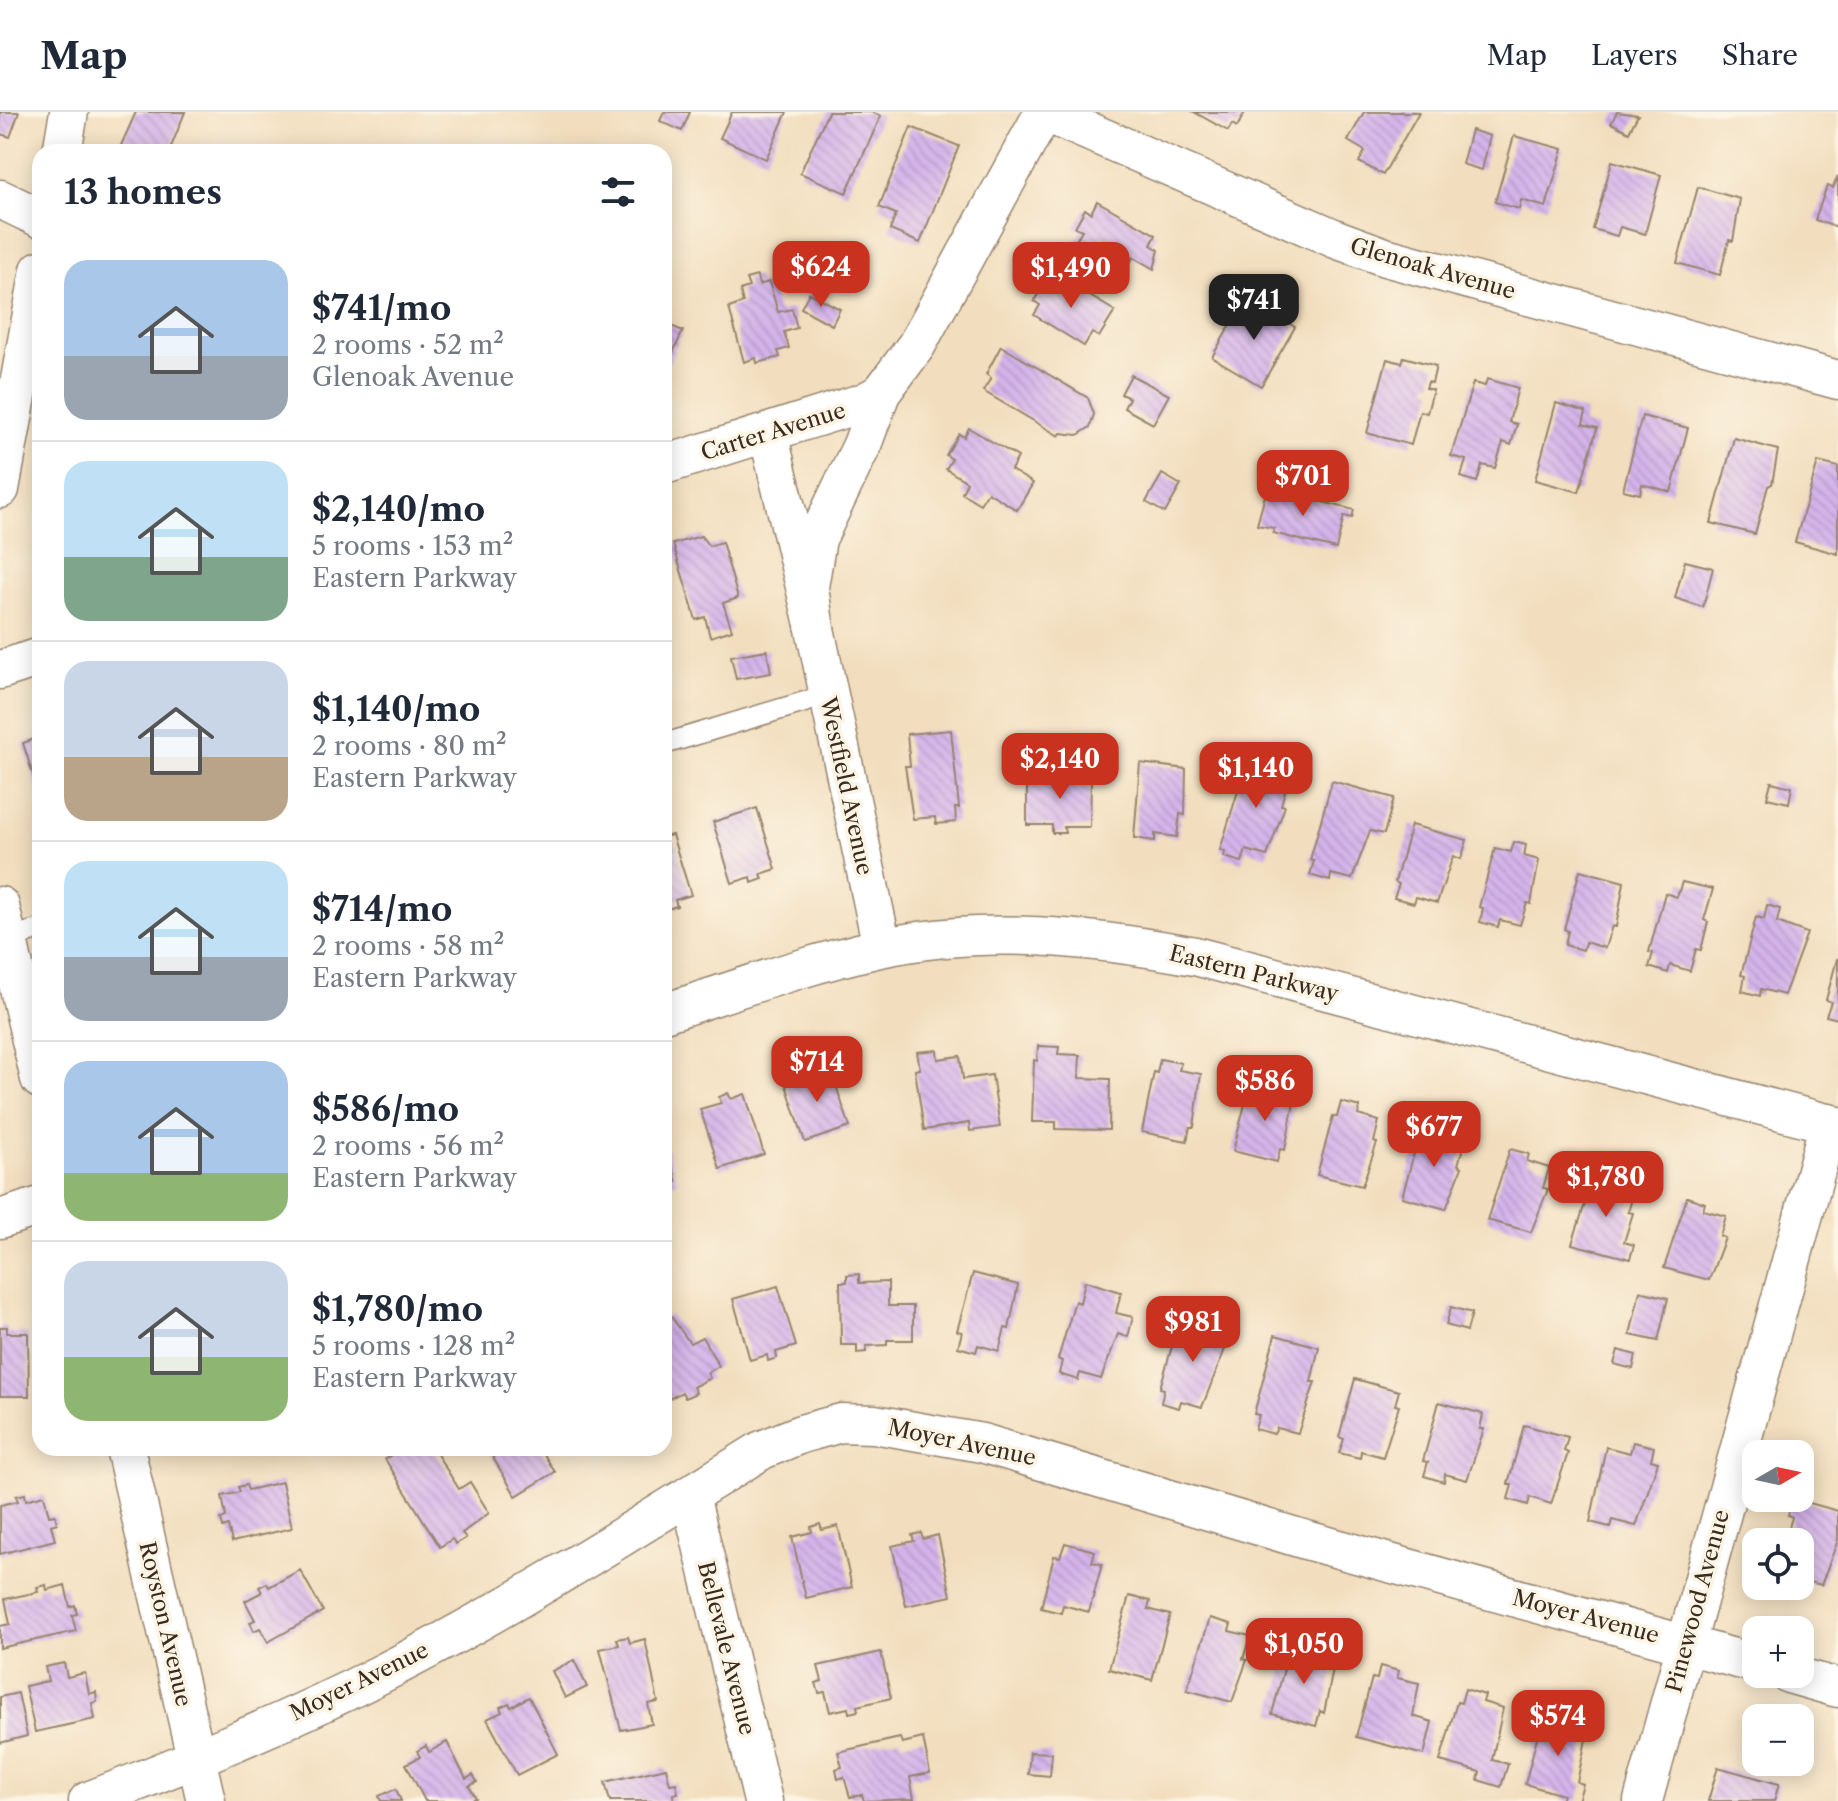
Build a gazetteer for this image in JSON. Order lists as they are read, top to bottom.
{
  "streets": {
    "street": [
      "Glenoak Avenue",
      "Carter Avenue",
      "Westfield Avenue",
      "Eastern Parkway",
      "Moyer Avenue",
      "Pinewood Avenue",
      "Royston Avenue",
      "Bellevale Avenue"
    ]
  },
  "crossings": [
    ["Glenoak Avenue", "Westfield Avenue"],
    ["Carter Avenue", "Westfield Avenue"],
    ["Westfield Avenue", "Eastern Parkway"],
    ["Eastern Parkway", "Pinewood Avenue"],
    ["Moyer Avenue", "Pinewood Avenue"],
    ["Moyer Avenue", "Royston Avenue"],
    ["Moyer Avenue", "Bellevale Avenue"]
  ],
  "north": "right",
  "page": {
    "header": "Map",
    "nav": ["Map", "Layers", "Share"],
    "heading": "13 homes",
    "list": [
      {
        "name": "$741/mo",
        "note": "2 rooms · 52 m² · Glenoak Avenue"
      },
      {
        "name": "$2,140/mo",
        "note": "5 rooms · 153 m² · Eastern Parkway"
      },
      {
        "name": "$1,140/mo",
        "note": "2 rooms · 80 m² · Eastern Parkway"
      },
      {
        "name": "$714/mo",
        "note": "2 rooms · 58 m² · Eastern Parkway"
      },
      {
        "name": "$586/mo",
        "note": "2 rooms · 56 m² · Eastern Parkway"
      },
      {
        "name": "$1,780/mo",
        "note": "5 rooms · 128 m² · Eastern Parkway"
      }
    ],
    "price": [
      "$624",
      "$1,490",
      "$741",
      "$701",
      "$2,140",
      "$1,140",
      "$714",
      "$586",
      "$677",
      "$1,780",
      "$981",
      "$1,050",
      "$574"
    ],
    "map_buttons": ["+", "−"]
  }
}
